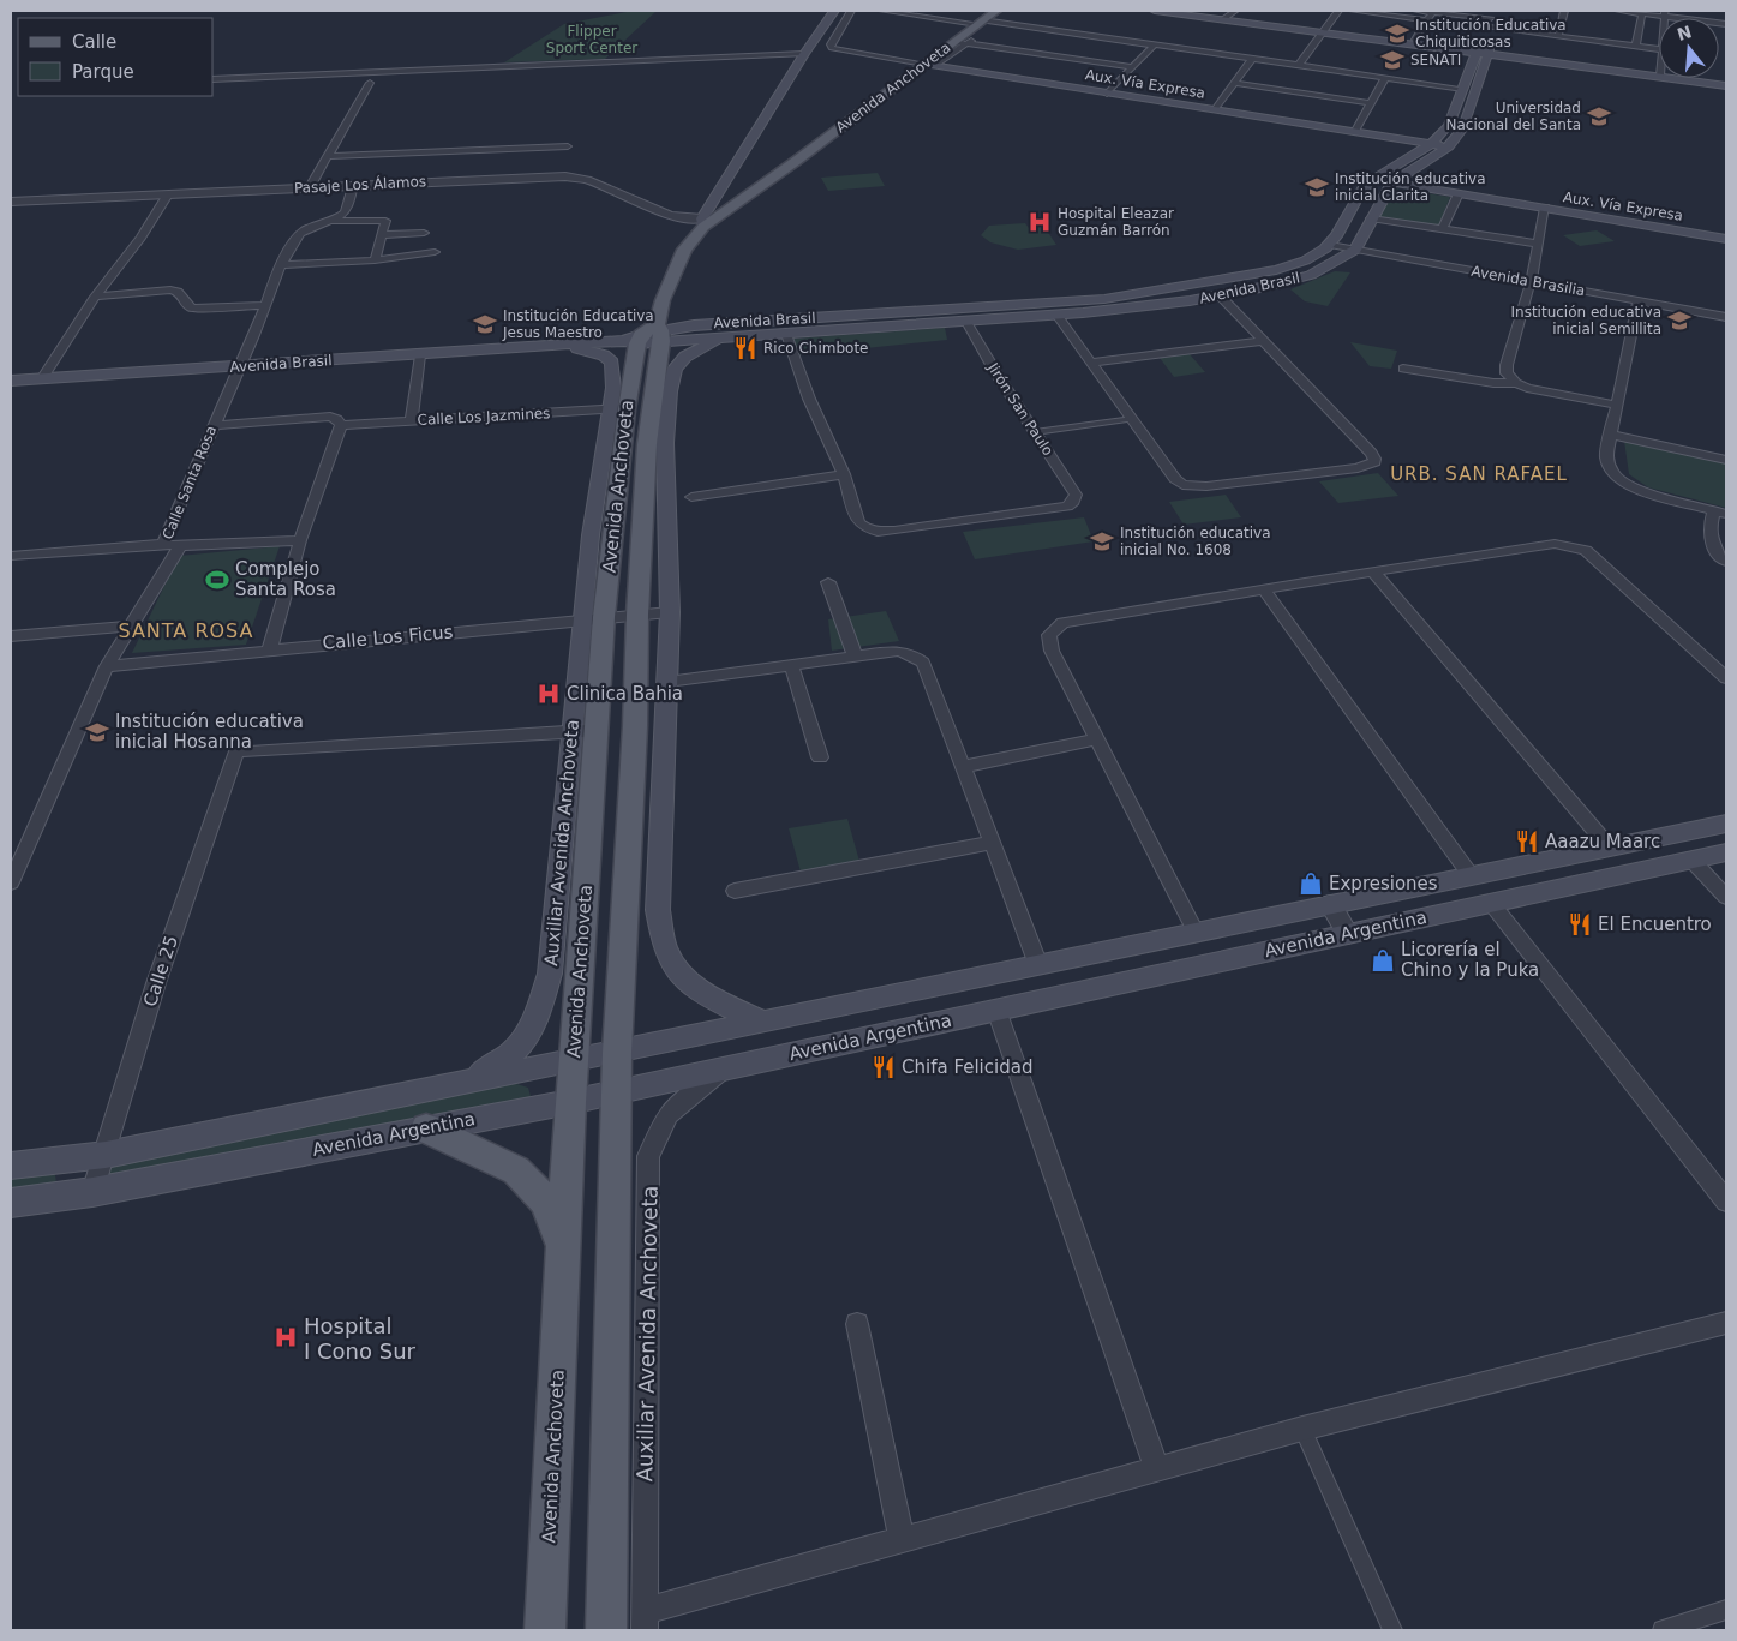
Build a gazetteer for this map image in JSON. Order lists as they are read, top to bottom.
{
  "streets": {
    "main road": [
      "Aux. Vía Expresa",
      "Avenida Anchoveta",
      "Avenida Brasil",
      "Auxiliar Avenida Anchoveta",
      "Avenida Argentina"
    ],
    "street": [
      "Pasaje Los Álamos",
      "Avenida Brasilia",
      "Jirón San Paulo",
      "Calle Los Jazmines",
      "Calle Santa Rosa",
      "Calle Los Ficus",
      "Calle 25"
    ]
  },
  "crossings": [
    ["Aux. Vía Expresa", "Avenida Anchoveta"],
    ["Aux. Vía Expresa", "Avenida Brasil"],
    ["Avenida Anchoveta", "Pasaje Los Álamos"],
    ["Avenida Anchoveta", "Avenida Brasil"],
    ["Avenida Anchoveta", "Calle Los Jazmines"],
    ["Avenida Anchoveta", "Calle Los Ficus"],
    ["Avenida Anchoveta", "Auxiliar Avenida Anchoveta"],
    ["Avenida Anchoveta", "Avenida Argentina"],
    ["Pasaje Los Álamos", "Calle Santa Rosa"],
    ["Avenida Brasilia", "Avenida Brasil"],
    ["Avenida Brasil", "Jirón San Paulo"],
    ["Avenida Brasil", "Calle Santa Rosa"],
    ["Calle Los Jazmines", "Calle Santa Rosa"],
    ["Calle Santa Rosa", "Calle Los Ficus"],
    ["Calle Los Ficus", "Auxiliar Avenida Anchoveta"],
    ["Auxiliar Avenida Anchoveta", "Avenida Argentina"],
    ["Avenida Argentina", "Calle 25"]
  ],
  "districts": ["URB. SAN RAFAEL", "SANTA ROSA"],
  "parks": ["Flipper Sport Center"],
  "places": {
    "school or university": [
      "Institución Educativa Chiquiticosas",
      "SENATI",
      "Universidad Nacional del Santa",
      "Institución educativa inicial Clarita",
      "Institución educativa inicial Semillita",
      "Institución Educativa Jesus Maestro",
      "Institución educativa inicial No. 1608",
      "Institución educativa inicial Hosanna"
    ],
    "hospital": ["Hospital Eleazar Guzmán Barrón", "Clinica Bahia", "Hospital I Cono Sur"],
    "restaurant": [
      "Rico Chimbote",
      "Aaazu Maarc",
      "El Encuentro",
      "Chifa Felicidad"
    ],
    "sports": ["Complejo Santa Rosa"],
    "shop": ["Expresiones", "Licorería el Chino y la Puka"]
  },
  "legend": ["Calle", "Parque"],
  "north": "top"
}
